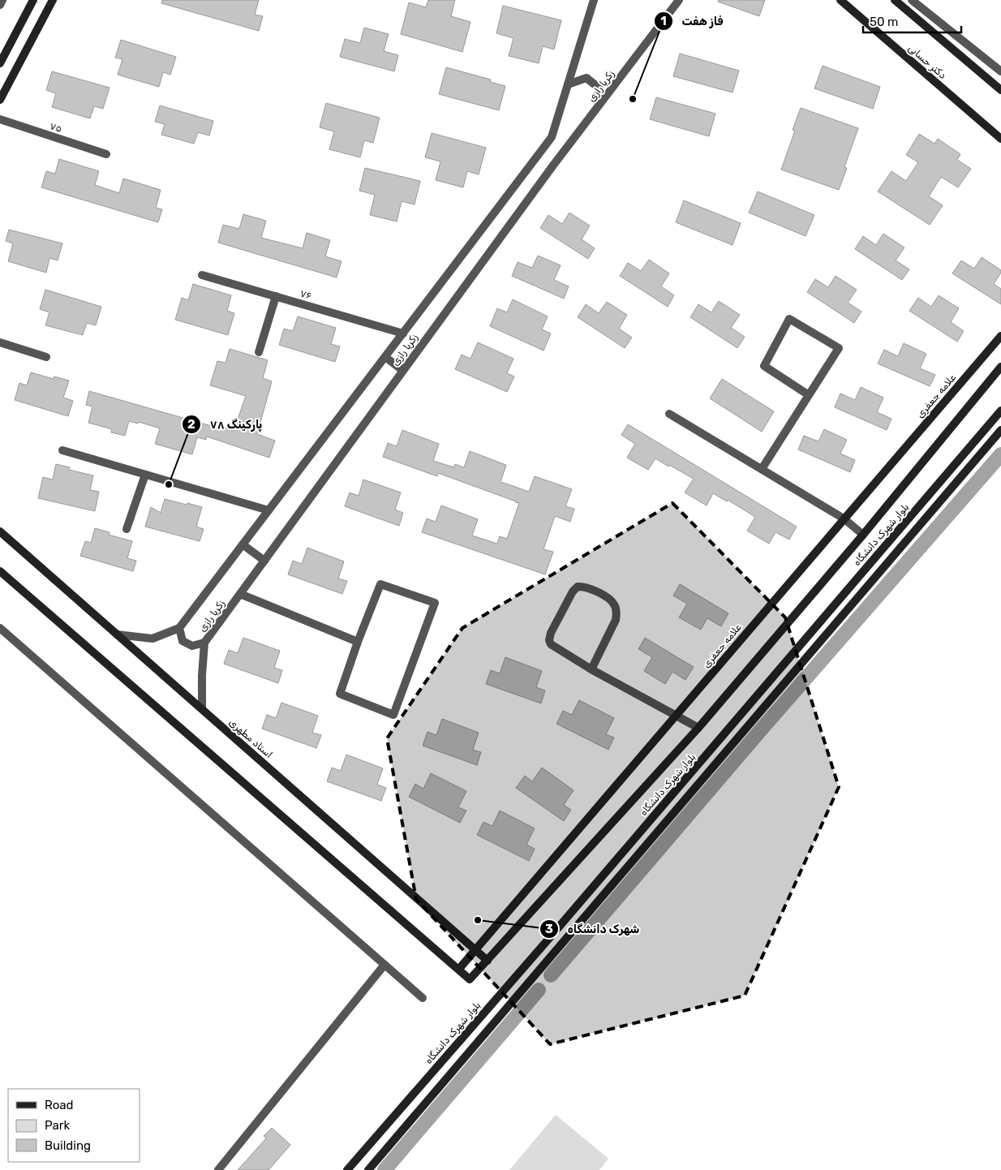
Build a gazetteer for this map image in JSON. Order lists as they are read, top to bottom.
{
  "streets": {
    "street": [
      "دکتر حسابی",
      "زکریا رازی",
      "۷۵",
      "۷۶",
      "علامه جعفری",
      "بلوار شهرک دانشگاه",
      "استاد مطهری"
    ]
  },
  "crossings": [
    ["زکریا رازی", "۷۶"],
    ["علامه جعفری", "استاد مطهری"]
  ],
  "places": ["فاز هفت", "پارکینگ ۷۸", "شهرک دانشگاه"],
  "legend": ["Road", "Park", "Building"],
  "scale_bar": "50 m"
}
